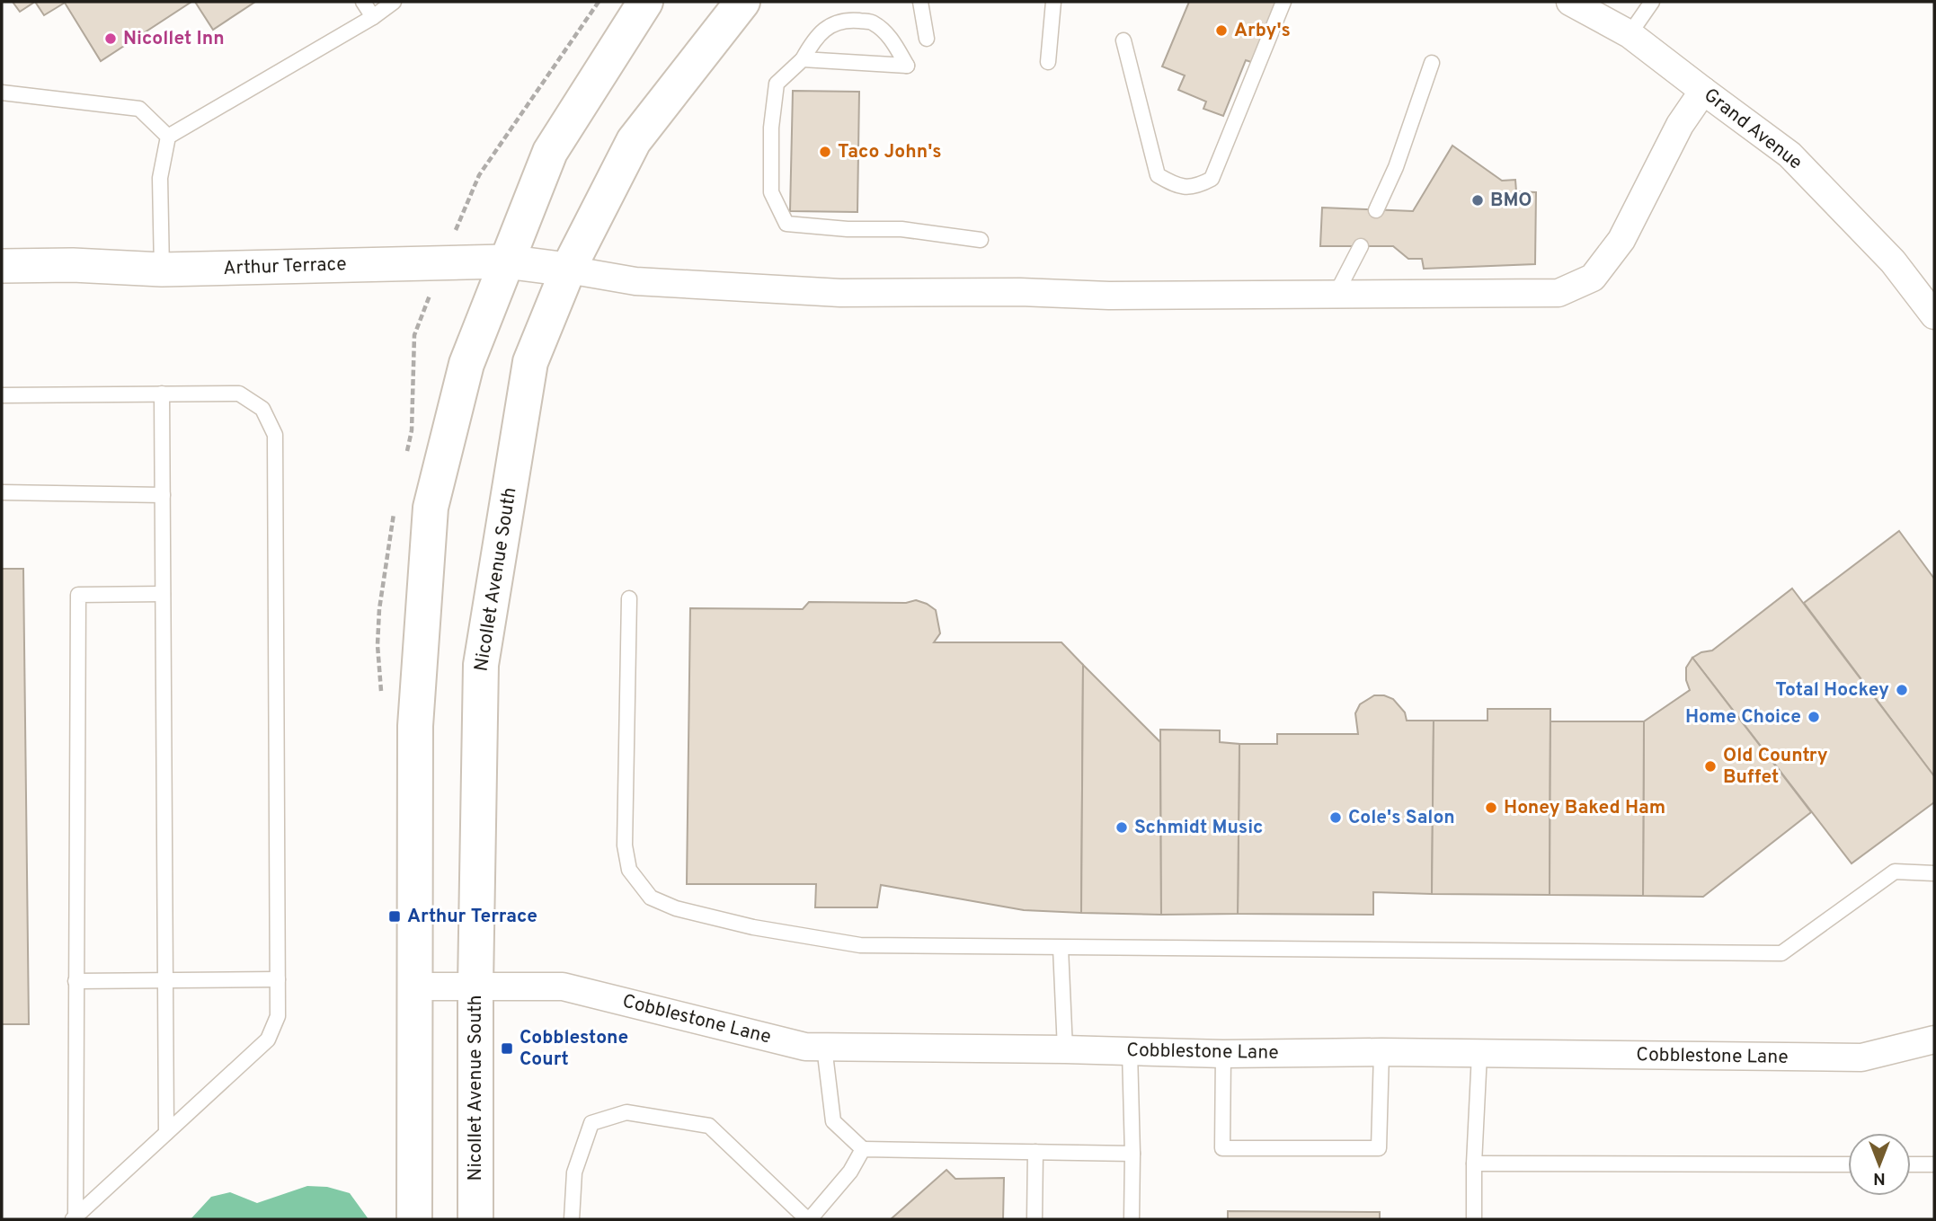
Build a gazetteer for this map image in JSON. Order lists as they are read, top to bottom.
{
  "streets": {
    "main road": ["Nicollet Avenue South"],
    "street": ["Grand Avenue", "Arthur Terrace", "Cobblestone Lane"]
  },
  "crossings": [
    ["Arthur Terrace", "Nicollet Avenue South"],
    ["Nicollet Avenue South", "Cobblestone Lane"]
  ],
  "places": {
    "other": [
      "Arby's",
      "Nicollet Inn",
      "Taco John's",
      "BMO",
      "Total Hockey",
      "Home Choice",
      "Old Country Buffet",
      "Honey Baked Ham",
      "Cole's Salon",
      "Schmidt Music"
    ],
    "transit": ["Arthur Terrace", "Cobblestone Court"]
  },
  "north": "bottom"
}
